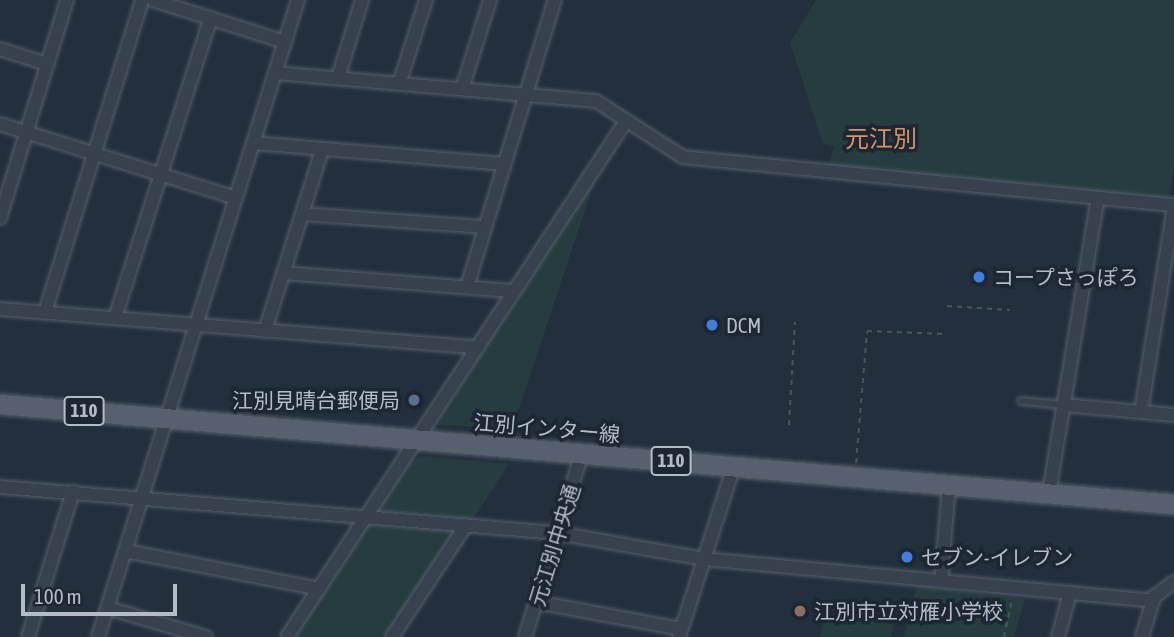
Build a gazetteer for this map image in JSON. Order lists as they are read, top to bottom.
{
  "streets": {
    "main road": ["110", "江別インター線"],
    "street": ["元江別中央通"]
  },
  "crossings": [
    ["江別インター線", "元江別中央通"]
  ],
  "districts": ["元江別"],
  "places": [
    "コープさっぽろ",
    "DCM",
    "江別見晴台郵便局",
    "セブン-イレブン",
    "江別市立対雁小学校"
  ],
  "scale_bar": "100 m"
}
